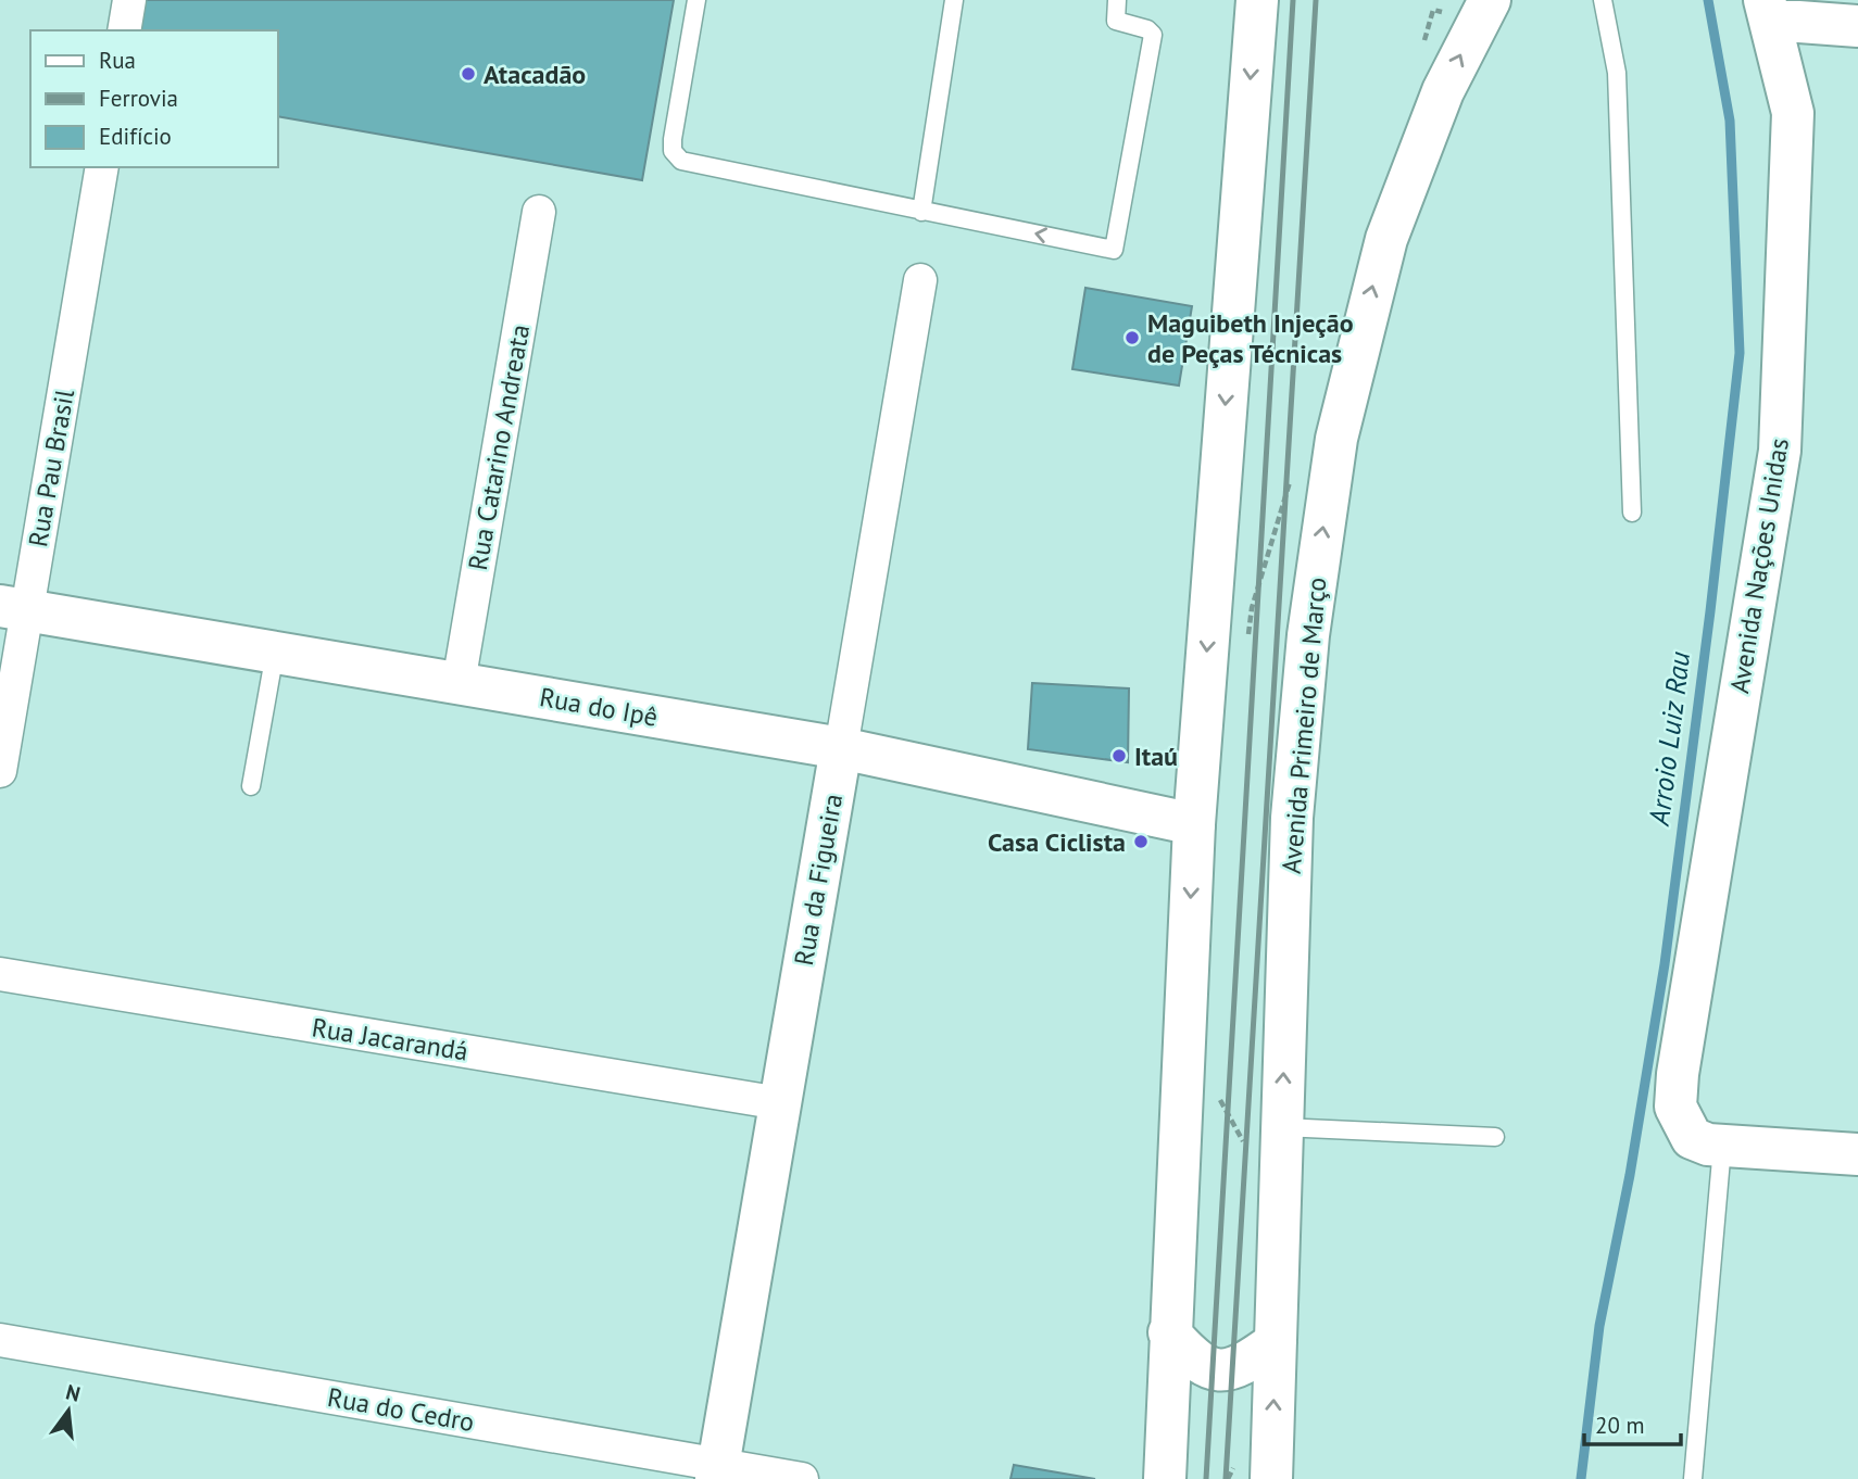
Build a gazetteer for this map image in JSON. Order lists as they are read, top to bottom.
{
  "streets": {
    "street": [
      "Rua Catarino Andreata",
      "Rua Pau Brasil",
      "Avenida Nações Unidas",
      "Rua do Ipê",
      "Avenida Primeiro de Março",
      "Rua da Figueira",
      "Rua Jacarandá",
      "Rua do Cedro"
    ]
  },
  "crossings": [
    ["Rua Catarino Andreata", "Rua do Ipê"],
    ["Rua Pau Brasil", "Rua do Ipê"],
    ["Rua do Ipê", "Rua da Figueira"],
    ["Rua da Figueira", "Rua Jacarandá"],
    ["Rua da Figueira", "Rua do Cedro"]
  ],
  "water": ["Arroio Luiz Rau"],
  "places": [
    "Atacadão",
    "Maguibeth Injeção de Peças Técnicas",
    "Itaú",
    "Casa Ciclista"
  ],
  "legend": ["Rua", "Ferrovia", "Edifício"],
  "scale_bar": "20 m",
  "north": "top"
}
